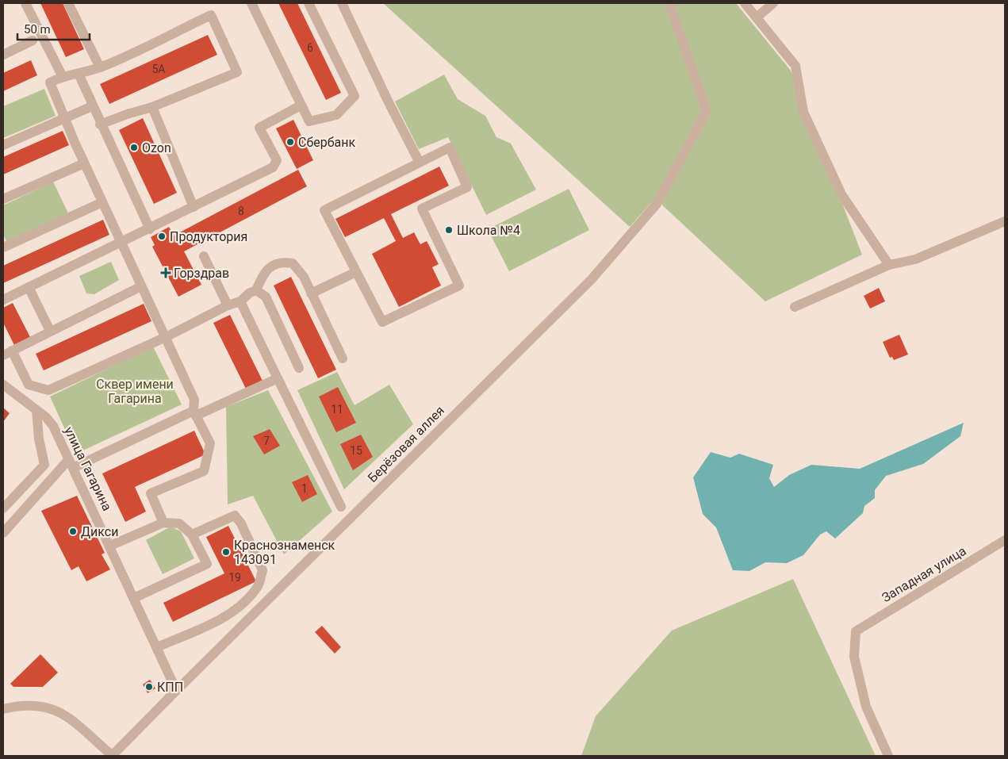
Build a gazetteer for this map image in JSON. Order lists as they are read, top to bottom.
{
  "streets": {
    "street": ["Берёзовая аллея", "улица Гагарина", "Западная улица"]
  },
  "crossings": [
    ["Берёзовая аллея", "улица Гагарина"]
  ],
  "parks": ["Сквер имени Гагарина"],
  "places": {
    "other": [
      "Сбербанк",
      "Ozon",
      "Школа №4",
      "Продуктория",
      "Дикси",
      "Краснознаменск 143091",
      "КПП"
    ],
    "health": ["Горздрав"]
  },
  "house_numbers": [
    "6",
    "5А",
    "8",
    "11",
    "7",
    "15",
    "1",
    "19"
  ],
  "scale_bar": "50 m"
}
